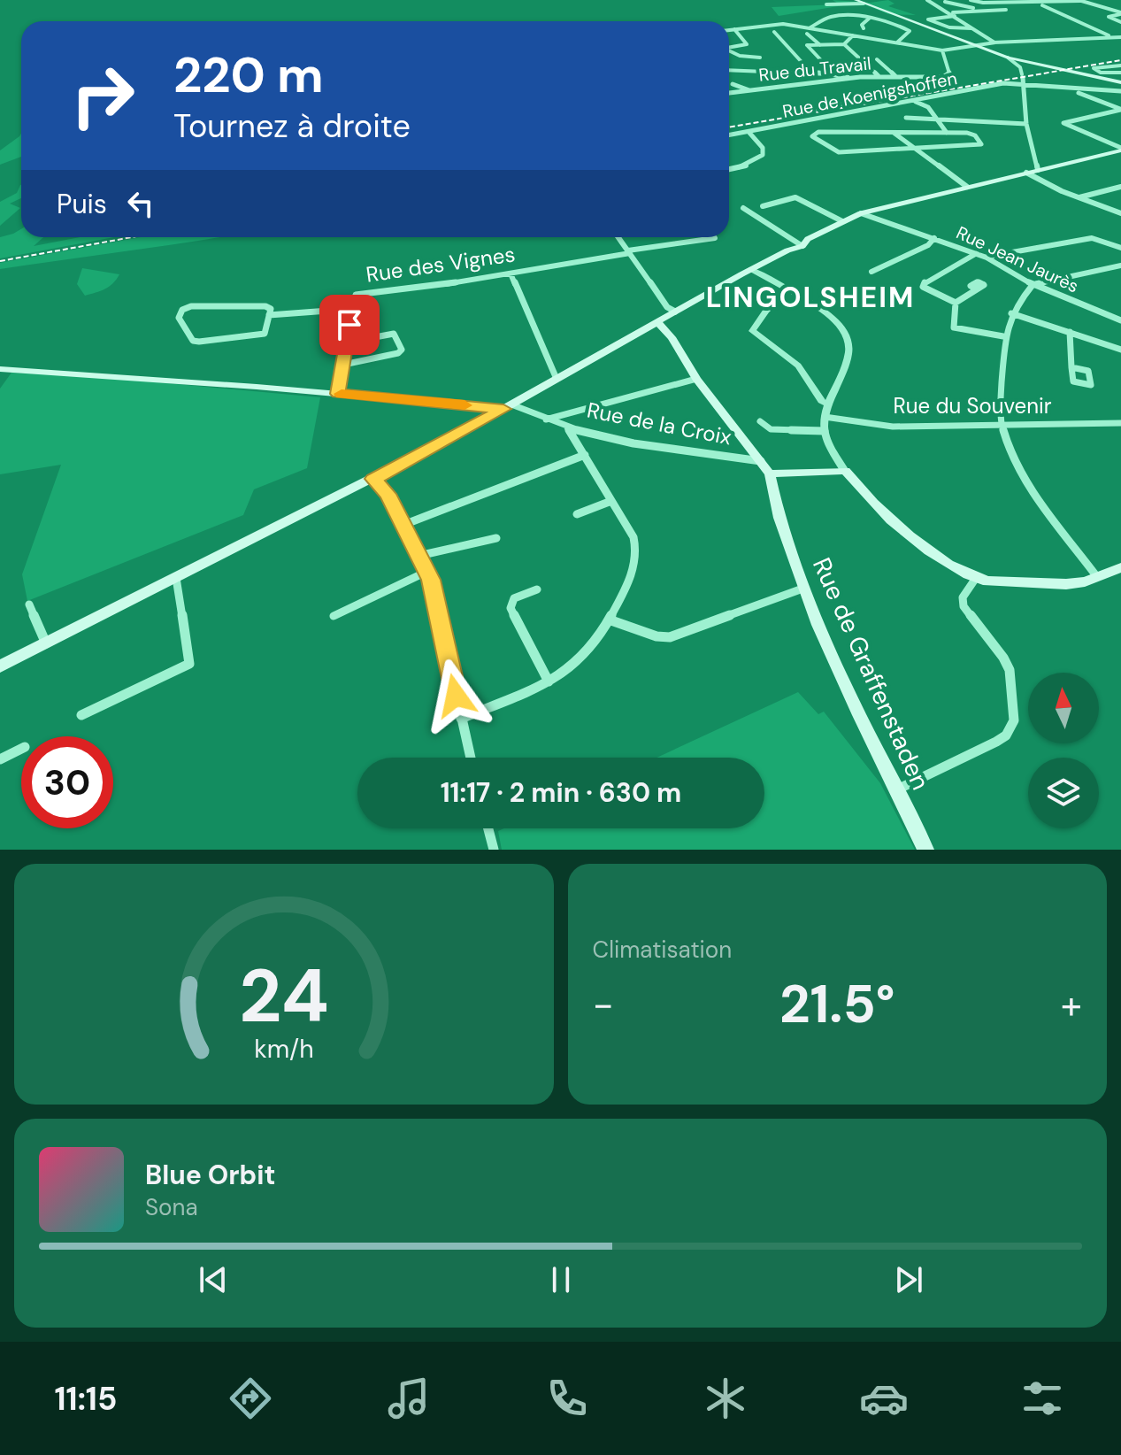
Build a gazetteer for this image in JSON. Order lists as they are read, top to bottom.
{
  "streets": {
    "main road": ["Rue de Graffenstaden"],
    "street": [
      "Rue du Travail",
      "Rue de Koenigshoffen",
      "Rue Jean Jaurès",
      "Rue des Vignes",
      "Rue du Souvenir",
      "Rue de la Croix"
    ]
  },
  "districts": ["LINGOLSHEIM"],
  "north": "top",
  "page": {
    "turn": ["220 m", "Tournez à droite"],
    "then": "Puis",
    "limit": "30",
    "trip": "11:17 · 2 min · 630 m",
    "tile": "Climatisation",
    "heat": ["−", "21.5°", "+"],
    "song": ["Blue Orbit", "Sona"],
    "tabs": "11:15",
    "gauge": ["24", "km/h"]
  }
}
